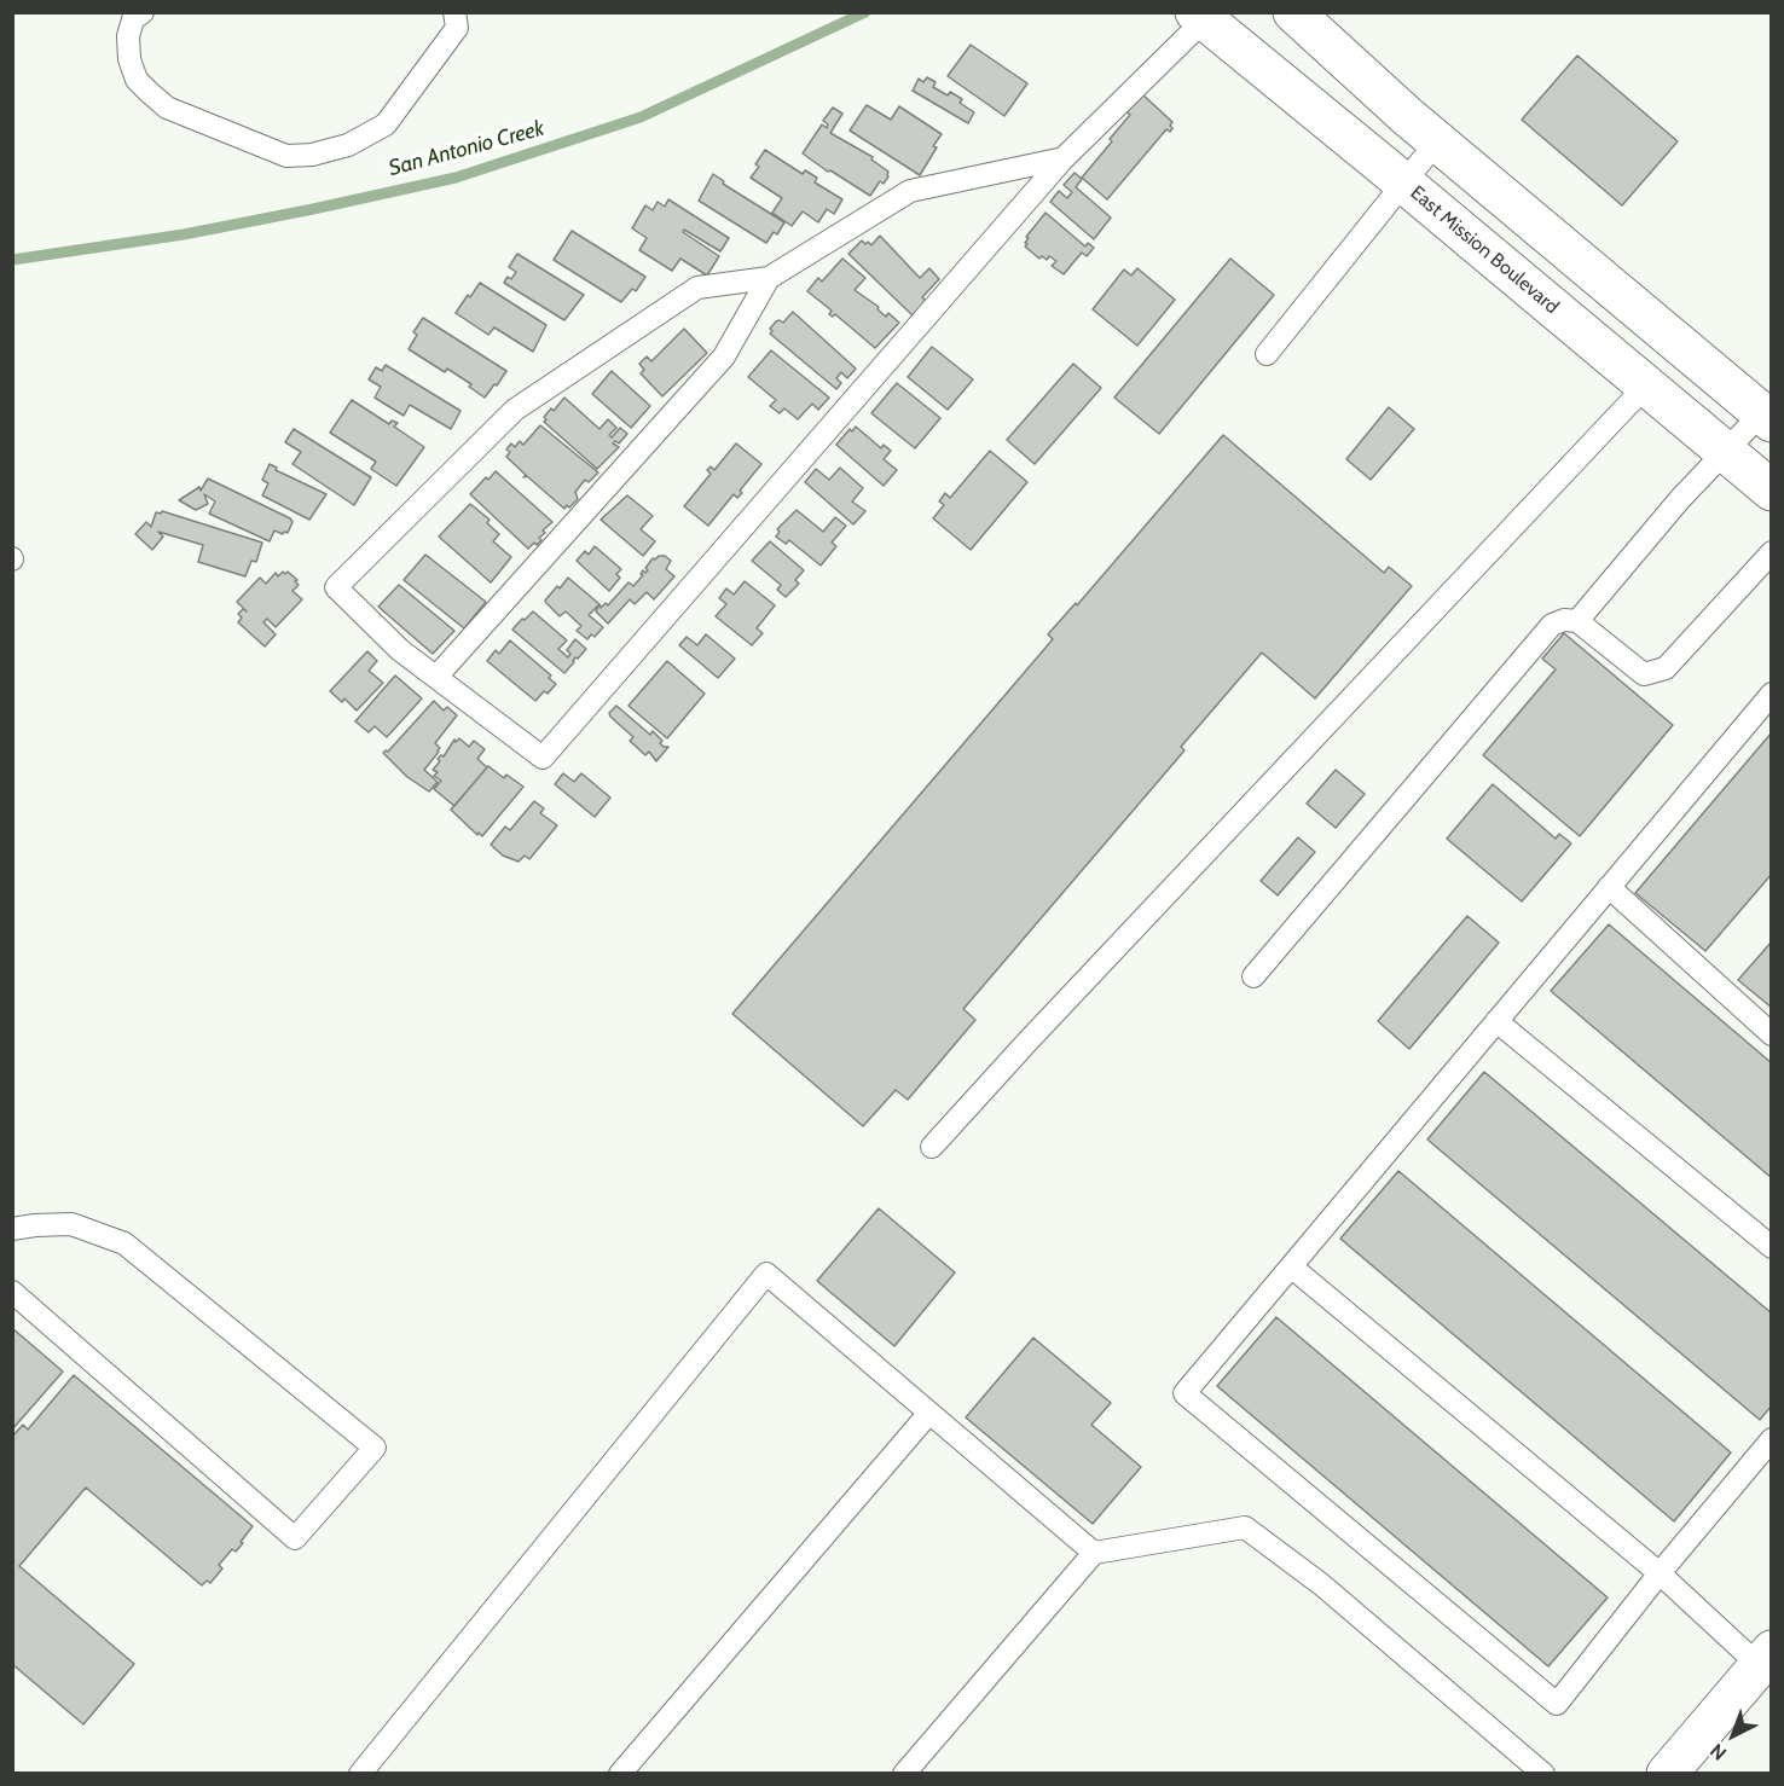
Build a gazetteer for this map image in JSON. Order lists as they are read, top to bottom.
{
  "streets": {
    "main road": ["East Mission Boulevard"]
  },
  "water": ["San Antonio Creek"],
  "north": "bottom left"
}
